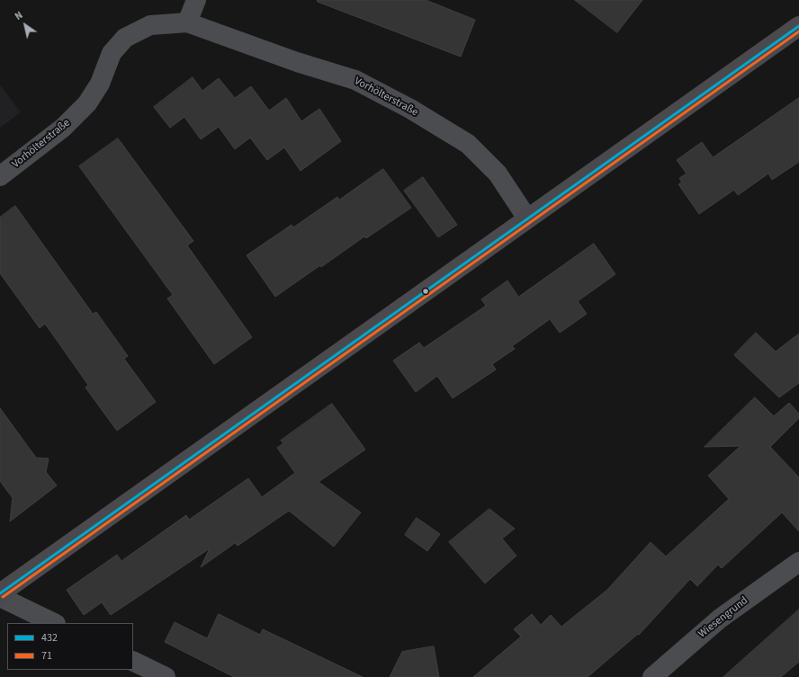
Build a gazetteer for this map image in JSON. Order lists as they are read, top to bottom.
{
  "streets": {
    "street": ["Vorhölterstraße", "Wiesengrund"]
  },
  "lines": ["transit line 432", "transit line 71"],
  "legend": ["432", "71"],
  "north": "top left"
}
